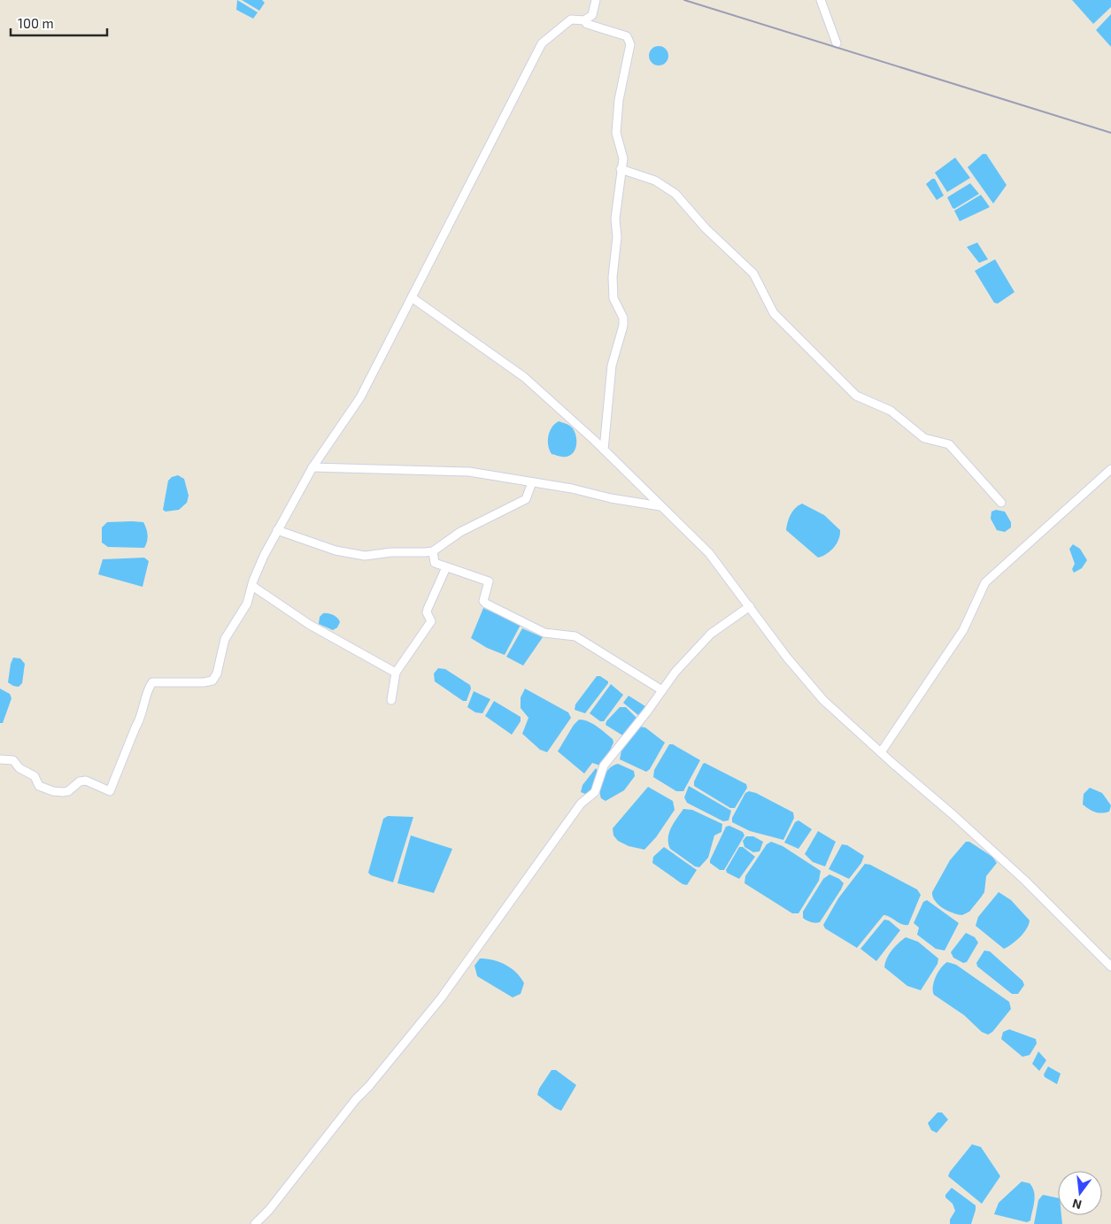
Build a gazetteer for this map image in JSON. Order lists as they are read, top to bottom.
{
  "scale_bar": "100 m",
  "north": "bottom"
}
